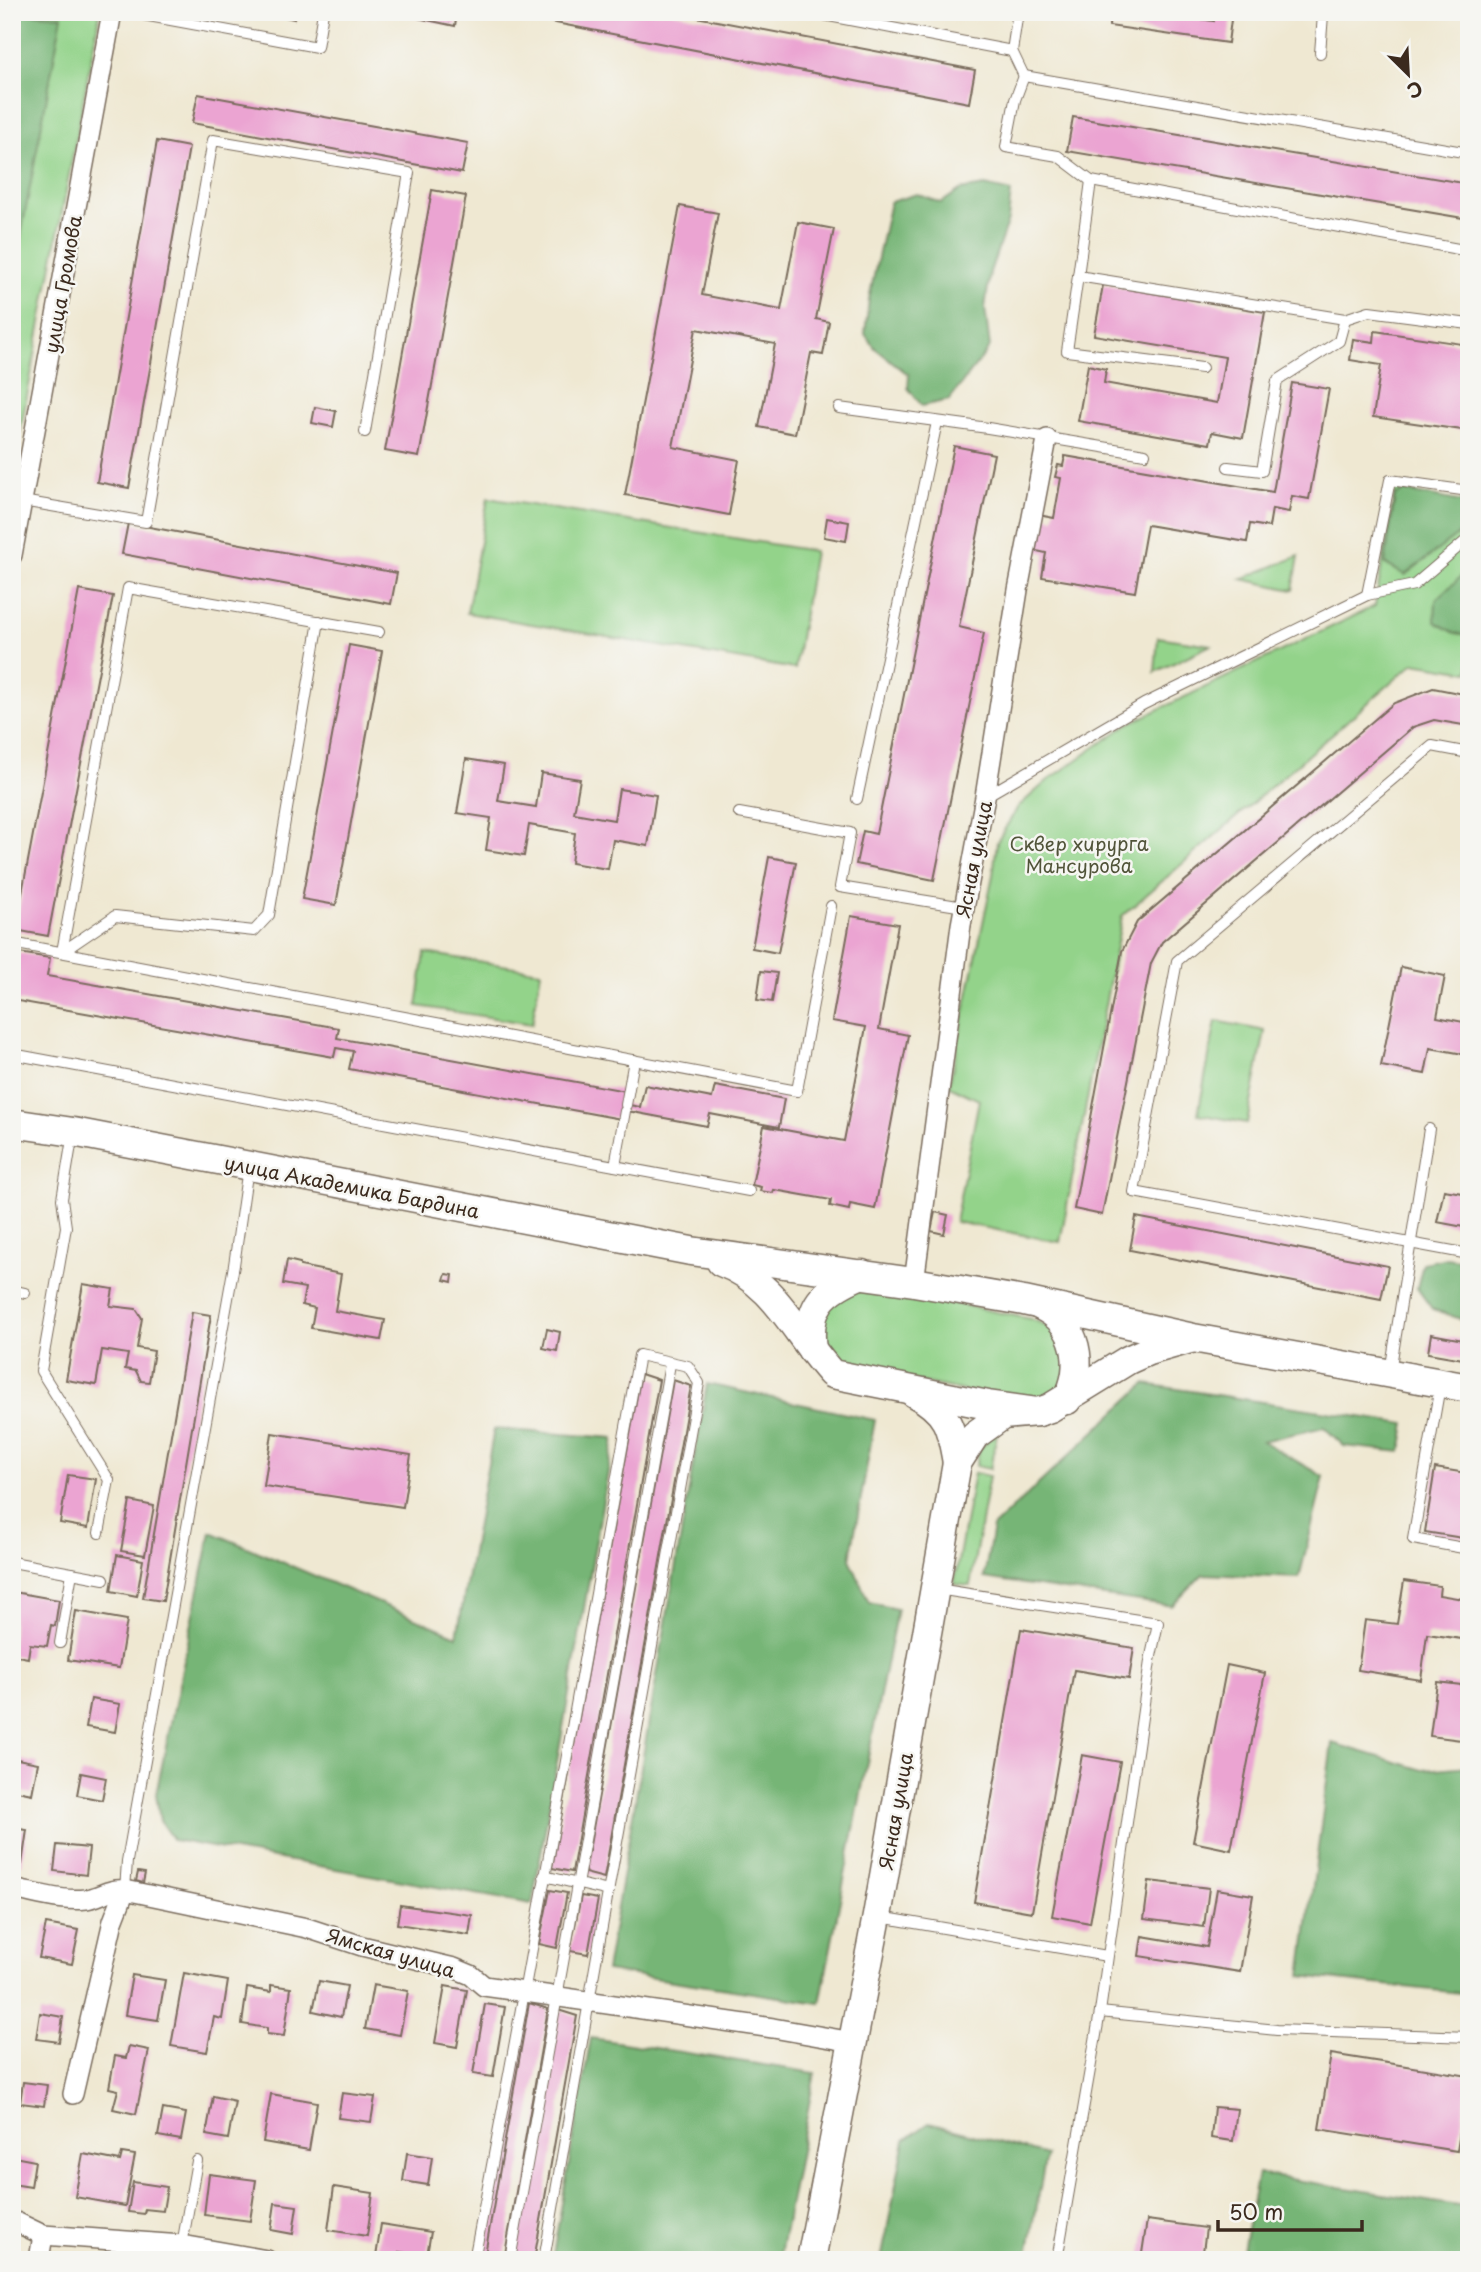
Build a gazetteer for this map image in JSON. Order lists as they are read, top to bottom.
{
  "streets": {
    "street": [
      "улица Громова",
      "Ясная улица",
      "улица Академика Бардина",
      "Ямская улица"
    ]
  },
  "crossings": [
    ["Ясная улица", "улица Академика Бардина"],
    ["Ясная улица", "Ямская улица"]
  ],
  "parks": ["Сквер хирурга Мансурова"],
  "scale_bar": "50 m",
  "north": "bottom right"
}
